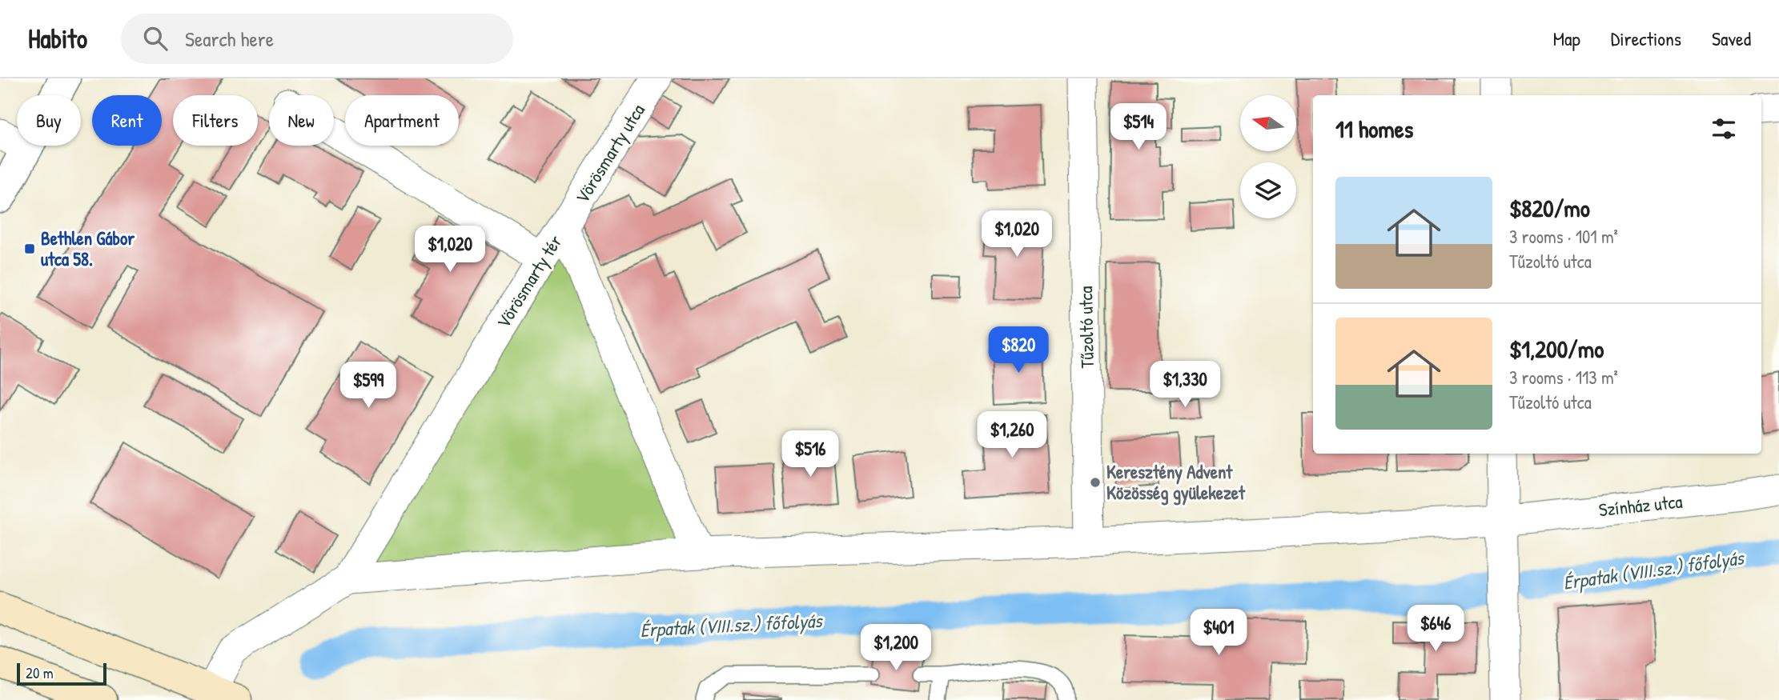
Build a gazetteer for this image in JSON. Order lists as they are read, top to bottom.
{
  "streets": {
    "street": [
      "Vörösmarty utca",
      "Vörösmarty tér",
      "Tűzoltó utca",
      "Színház utca"
    ]
  },
  "crossings": [
    ["Vörösmarty utca", "Vörösmarty tér"],
    ["Vörösmarty tér", "Tűzoltó utca"]
  ],
  "water": ["Érpatak (VIII.sz.) főfolyás"],
  "places": {
    "transit": ["Bethlen Gábor utca 58."],
    "other": ["Keresztény Advent Közösség gyülekezet"]
  },
  "scale_bar": "20 m",
  "north": "left",
  "page": {
    "header": "Habito",
    "search": "Search here",
    "nav": ["Map", "Directions", "Saved"],
    "chip": [
      "Buy",
      "Rent",
      "Filters",
      "New",
      "Apartment"
    ],
    "heading": "11 homes",
    "price": [
      "$514",
      "$1,020",
      "$1,020",
      "$820",
      "$1,330",
      "$599",
      "$1,260",
      "$516",
      "$646",
      "$401",
      "$1,200"
    ],
    "list": [
      {
        "name": "$820/mo",
        "note": "3 rooms · 101 m² · Tűzoltó utca"
      },
      {
        "name": "$1,200/mo",
        "note": "3 rooms · 113 m² · Tűzoltó utca"
      }
    ],
    "scale": "20 m"
  }
}
